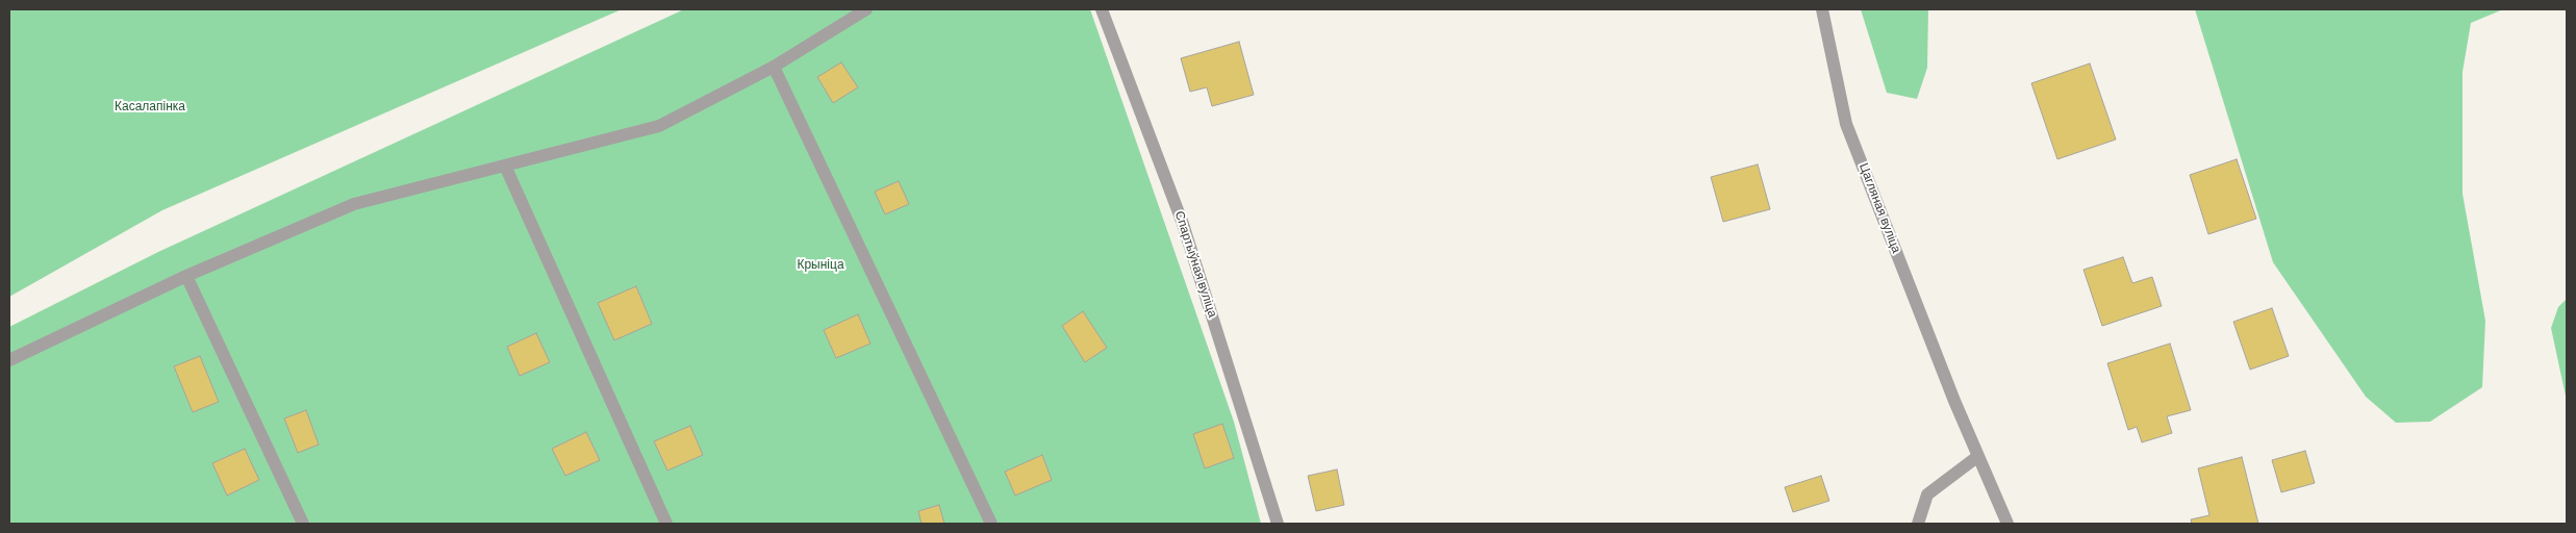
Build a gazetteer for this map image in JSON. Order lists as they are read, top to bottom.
{
  "streets": {
    "street": ["Цагляная вуліца", "Спартыўная вуліца"]
  },
  "parks": ["Касалапінка", "Крыніца"]
}
